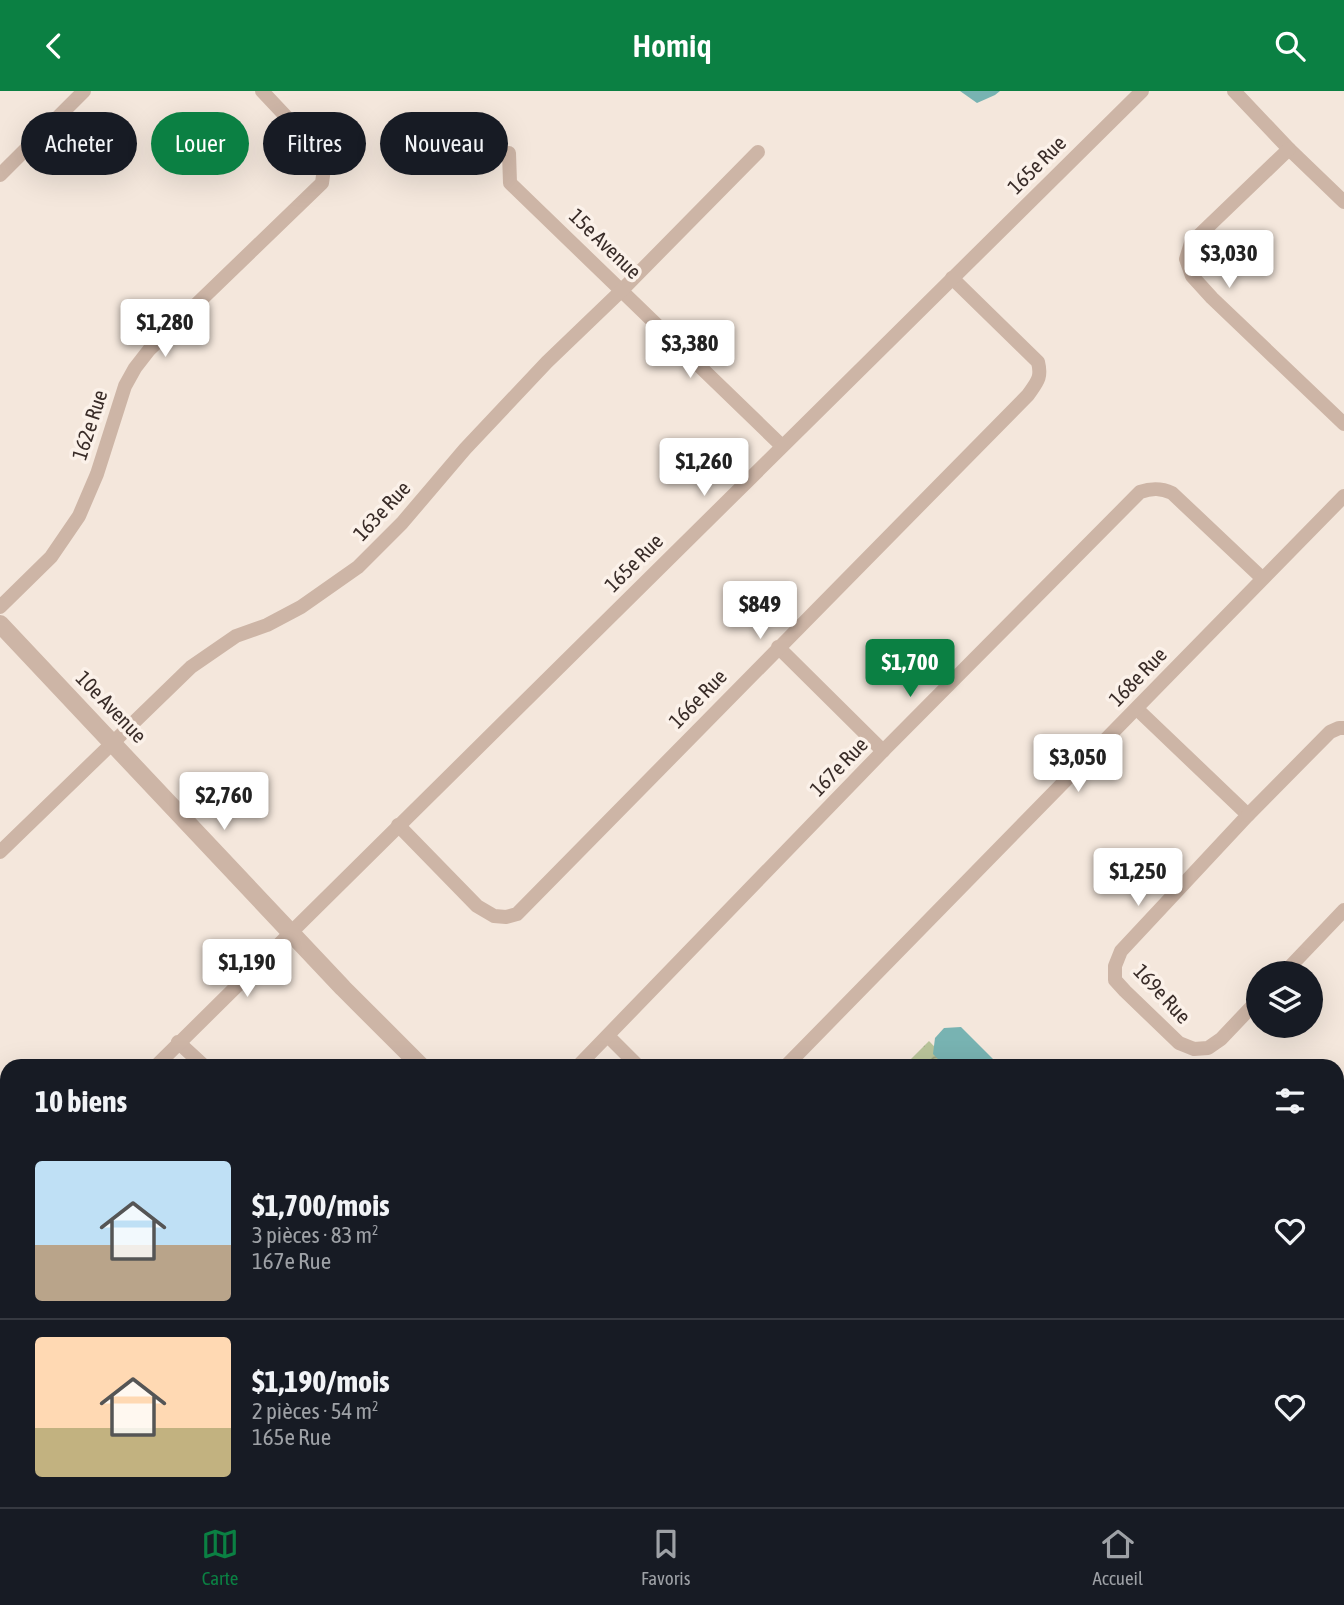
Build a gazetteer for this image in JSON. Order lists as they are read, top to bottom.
{
  "streets": {
    "street": [
      "165e Rue",
      "15e Avenue",
      "162e Rue",
      "163e Rue",
      "168e Rue",
      "166e Rue",
      "10e Avenue",
      "167e Rue",
      "169e Rue"
    ]
  },
  "crossings": [
    ["165e Rue", "15e Avenue"],
    ["165e Rue", "166e Rue"],
    ["165e Rue", "10e Avenue"],
    ["15e Avenue", "163e Rue"],
    ["163e Rue", "10e Avenue"],
    ["168e Rue", "167e Rue"]
  ],
  "page": {
    "header": "Homiq",
    "chip": [
      "Acheter",
      "Louer",
      "Filtres",
      "Nouveau"
    ],
    "price": [
      "$3,030",
      "$1,280",
      "$3,380",
      "$1,260",
      "$849",
      "$1,700",
      "$3,050",
      "$2,760",
      "$1,250",
      "$1,190"
    ],
    "heading": "10 biens",
    "list": [
      {
        "name": "$1,700/mois",
        "note": "3 pièces · 83 m² · 167e Rue"
      },
      {
        "name": "$1,190/mois",
        "note": "2 pièces · 54 m² · 165e Rue"
      }
    ],
    "tabs": ["Carte", "Favoris", "Accueil"]
  }
}
